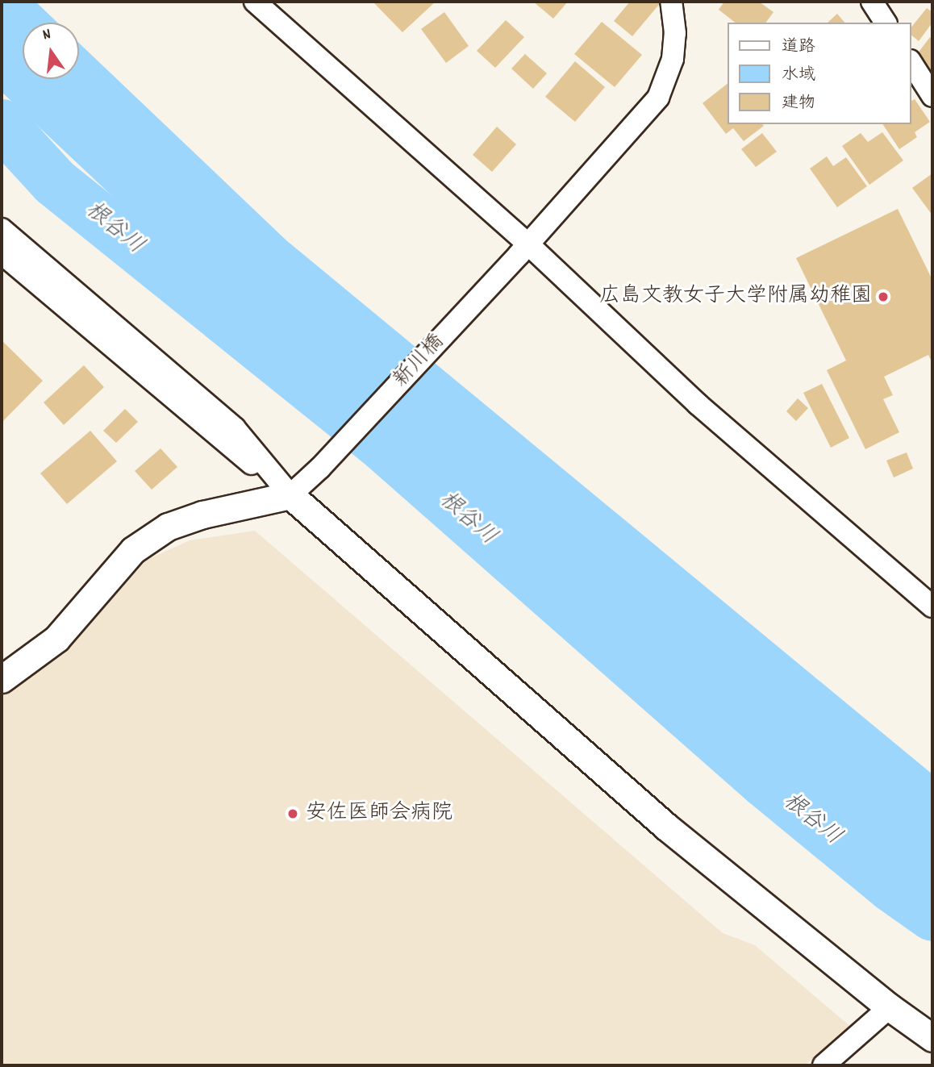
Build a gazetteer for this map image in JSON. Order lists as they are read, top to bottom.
{
  "streets": {
    "street": ["新川橋"]
  },
  "water": ["根谷川"],
  "places": ["広島文教女子大学附属幼稚園", "安佐医師会病院"],
  "legend": ["道路", "水域", "建物"],
  "north": "top"
}
